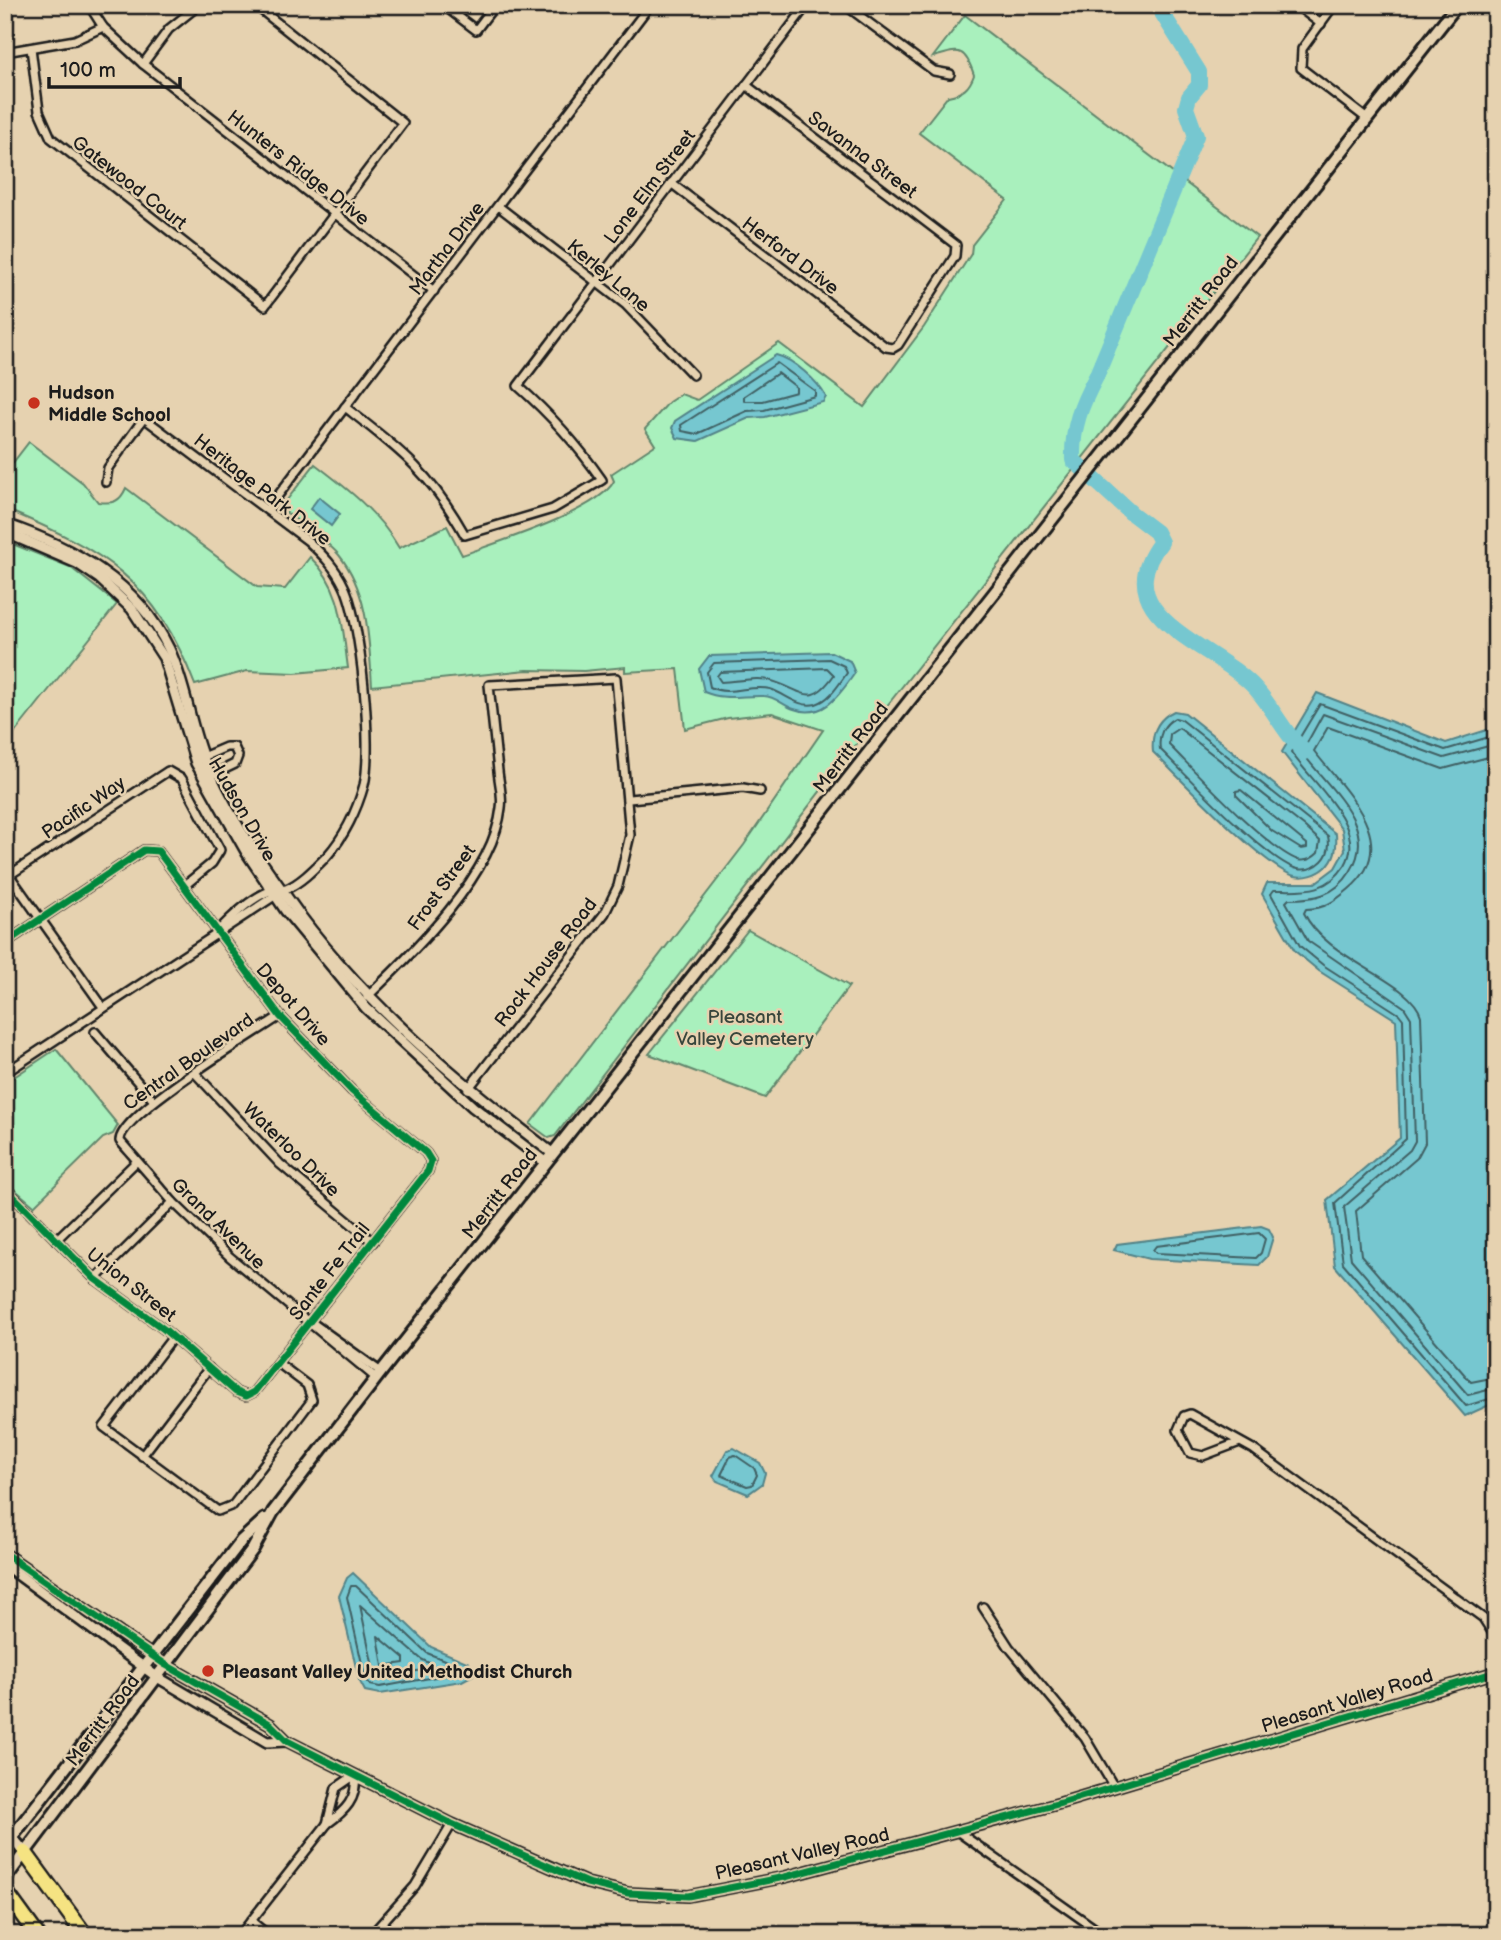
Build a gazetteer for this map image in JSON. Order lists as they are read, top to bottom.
{
  "streets": {
    "main road": ["Merritt Road"],
    "street": [
      "Savanna Street",
      "Hunters Ridge Drive",
      "Gatewood Court",
      "Lone Elm Street",
      "Martha Drive",
      "Herford Drive",
      "Kerley Lane",
      "Heritage Park Drive",
      "Pacific Way",
      "Hudson Drive",
      "Frost Street",
      "Rock House Road",
      "Depot Drive",
      "Central Boulevard",
      "Waterloo Drive",
      "Grand Avenue",
      "Sante Fe Trail",
      "Union Street",
      "Pleasant Valley Road"
    ]
  },
  "crossings": [
    ["Savanna Street", "Lone Elm Street"],
    ["Savanna Street", "Herford Drive"],
    ["Hunters Ridge Drive", "Gatewood Court"],
    ["Hunters Ridge Drive", "Martha Drive"],
    ["Lone Elm Street", "Martha Drive"],
    ["Lone Elm Street", "Herford Drive"],
    ["Lone Elm Street", "Kerley Lane"],
    ["Martha Drive", "Kerley Lane"],
    ["Martha Drive", "Heritage Park Drive"],
    ["Merritt Road", "Hudson Drive"],
    ["Merritt Road", "Grand Avenue"],
    ["Merritt Road", "Pleasant Valley Road"],
    ["Heritage Park Drive", "Hudson Drive"],
    ["Heritage Park Drive", "Depot Drive"],
    ["Pacific Way", "Depot Drive"],
    ["Hudson Drive", "Frost Street"],
    ["Hudson Drive", "Rock House Road"],
    ["Frost Street", "Rock House Road"],
    ["Depot Drive", "Central Boulevard"],
    ["Depot Drive", "Sante Fe Trail"],
    ["Central Boulevard", "Waterloo Drive"],
    ["Central Boulevard", "Grand Avenue"],
    ["Waterloo Drive", "Sante Fe Trail"],
    ["Grand Avenue", "Sante Fe Trail"],
    ["Sante Fe Trail", "Union Street"]
  ],
  "parks": ["Pleasant Valley Cemetery"],
  "places": ["Hudson Middle School", "Pleasant Valley United Methodist Church"],
  "scale_bar": "100 m"
}
